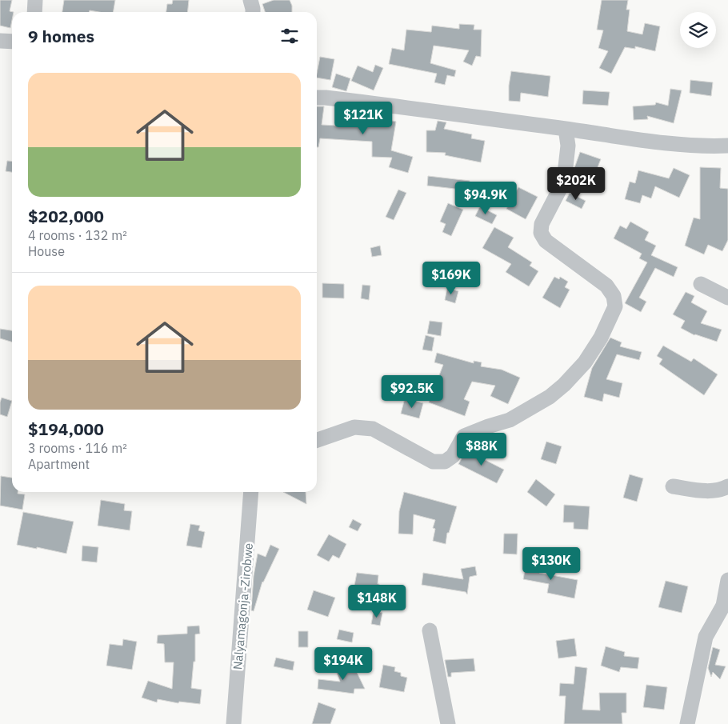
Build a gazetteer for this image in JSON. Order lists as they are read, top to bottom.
{
  "streets": {
    "street": ["Nalyamagonja -Zirobwe"]
  },
  "page": {
    "heading": "9 homes",
    "list": [
      {
        "name": "$202,000",
        "note": "4 rooms · 132 m² · House"
      },
      {
        "name": "$194,000",
        "note": "3 rooms · 116 m² · Apartment"
      }
    ],
    "price": [
      "$121K",
      "$202K",
      "$94.9K",
      "$169K",
      "$92.5K",
      "$88K",
      "$130K",
      "$148K",
      "$194K"
    ]
  }
}
